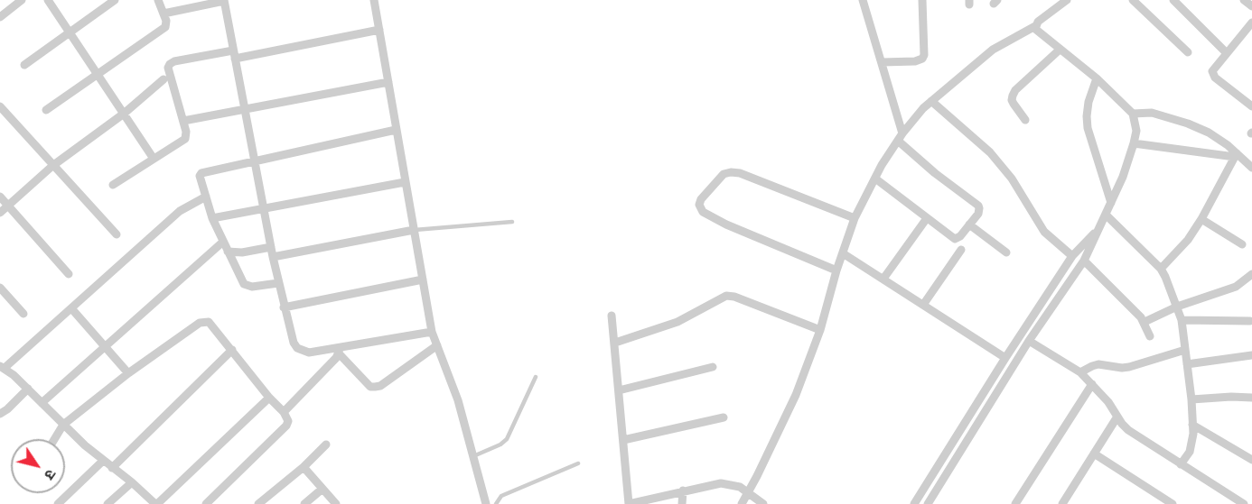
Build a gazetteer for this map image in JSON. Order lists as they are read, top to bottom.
{
  "north": "bottom right"
}
